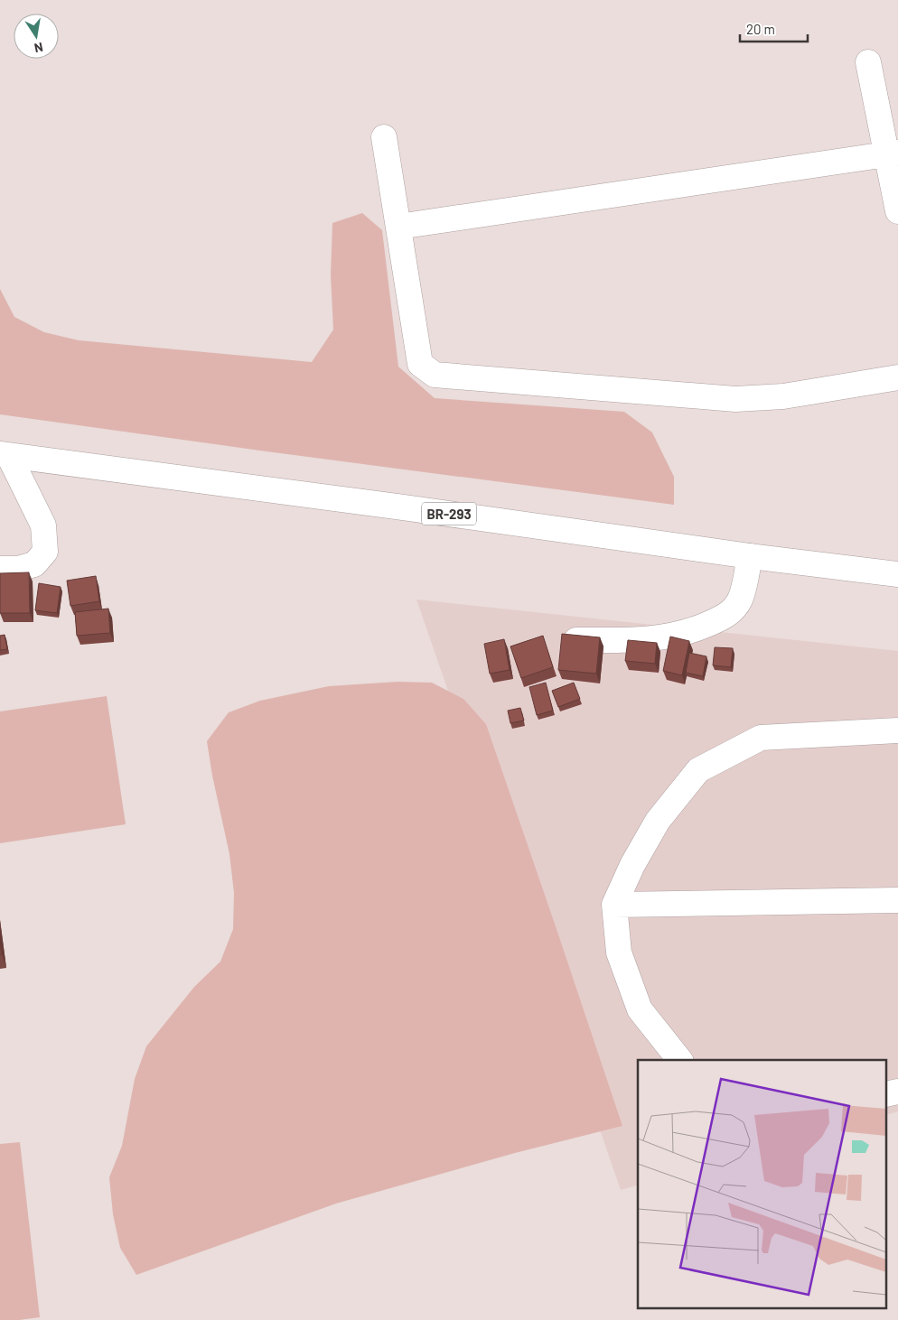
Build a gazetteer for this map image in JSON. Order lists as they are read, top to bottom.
{
  "streets": {
    "main road": ["BR-293"]
  },
  "scale_bar": "20 m",
  "north": "bottom"
}
